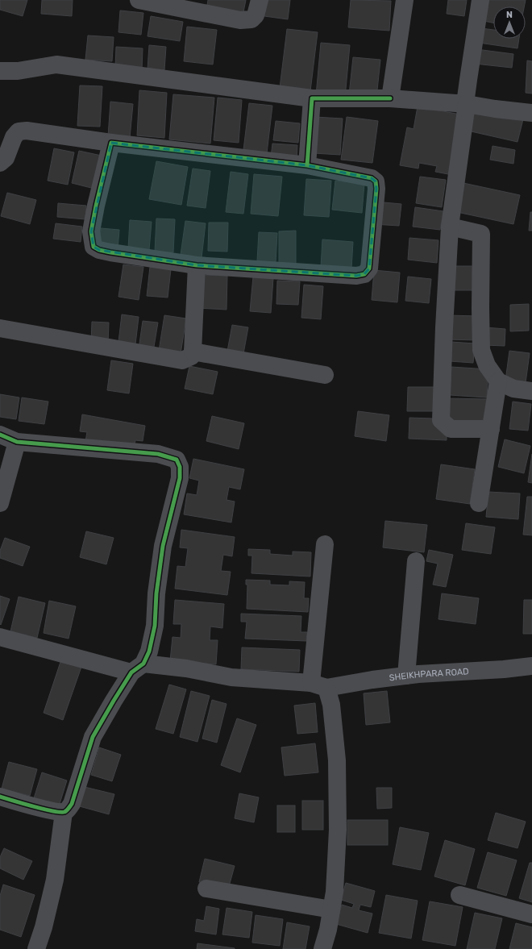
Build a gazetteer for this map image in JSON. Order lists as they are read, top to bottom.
{
  "streets": {
    "street": ["SHEIKHPARA ROAD"]
  },
  "north": "top"
}
